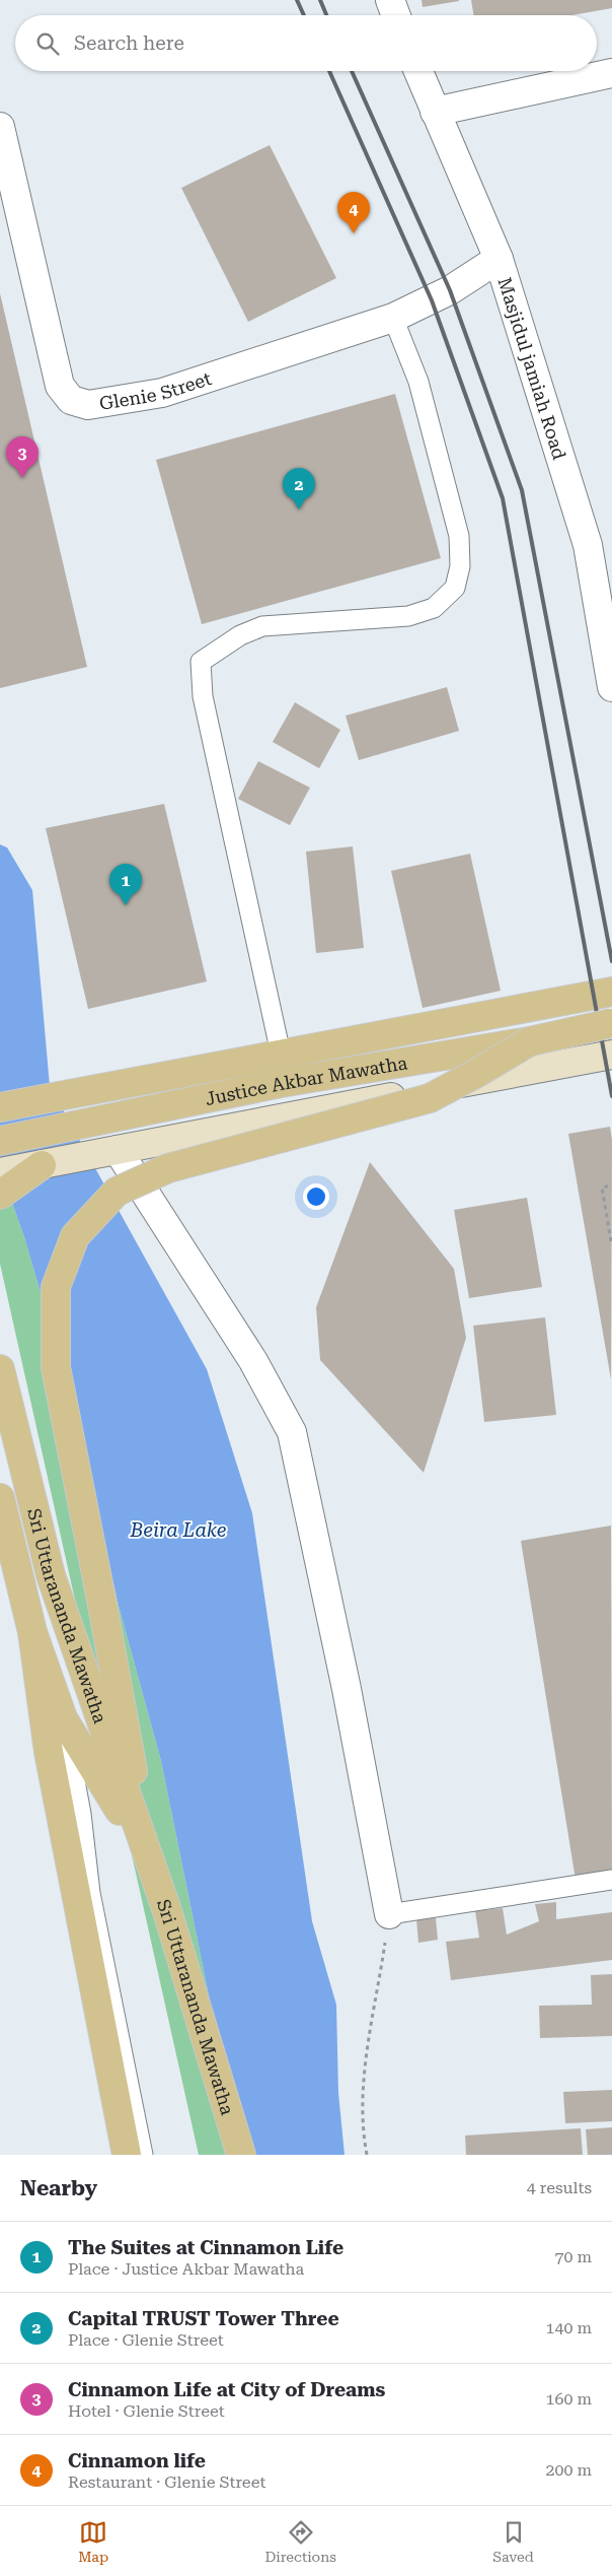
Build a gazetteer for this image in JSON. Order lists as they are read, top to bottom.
{
  "streets": {
    "main road": ["Justice Akbar Mawatha", "Sri Uttarananda Mawatha"],
    "street": ["Masjidul jamiah Road", "Glenie Street"]
  },
  "crossings": [
    ["Masjidul jamiah Road", "Glenie Street"]
  ],
  "water": ["Beira Lake"],
  "page": {
    "search": "Search here",
    "pins": [
      "4",
      "3",
      "2",
      "1"
    ],
    "heading": ["Nearby", "4 results"],
    "list": [
      {
        "mark": "1",
        "name": "The Suites at Cinnamon Life",
        "note": "Place · Justice Akbar Mawatha",
        "value": "70 m"
      },
      {
        "mark": "2",
        "name": "Capital TRUST Tower Three",
        "note": "Place · Glenie Street",
        "value": "140 m"
      },
      {
        "mark": "3",
        "name": "Cinnamon Life at City of Dreams",
        "note": "Hotel · Glenie Street",
        "value": "160 m"
      },
      {
        "mark": "4",
        "name": "Cinnamon life",
        "note": "Restaurant · Glenie Street",
        "value": "200 m"
      }
    ],
    "nav": ["Map", "Directions", "Saved"]
  }
}
